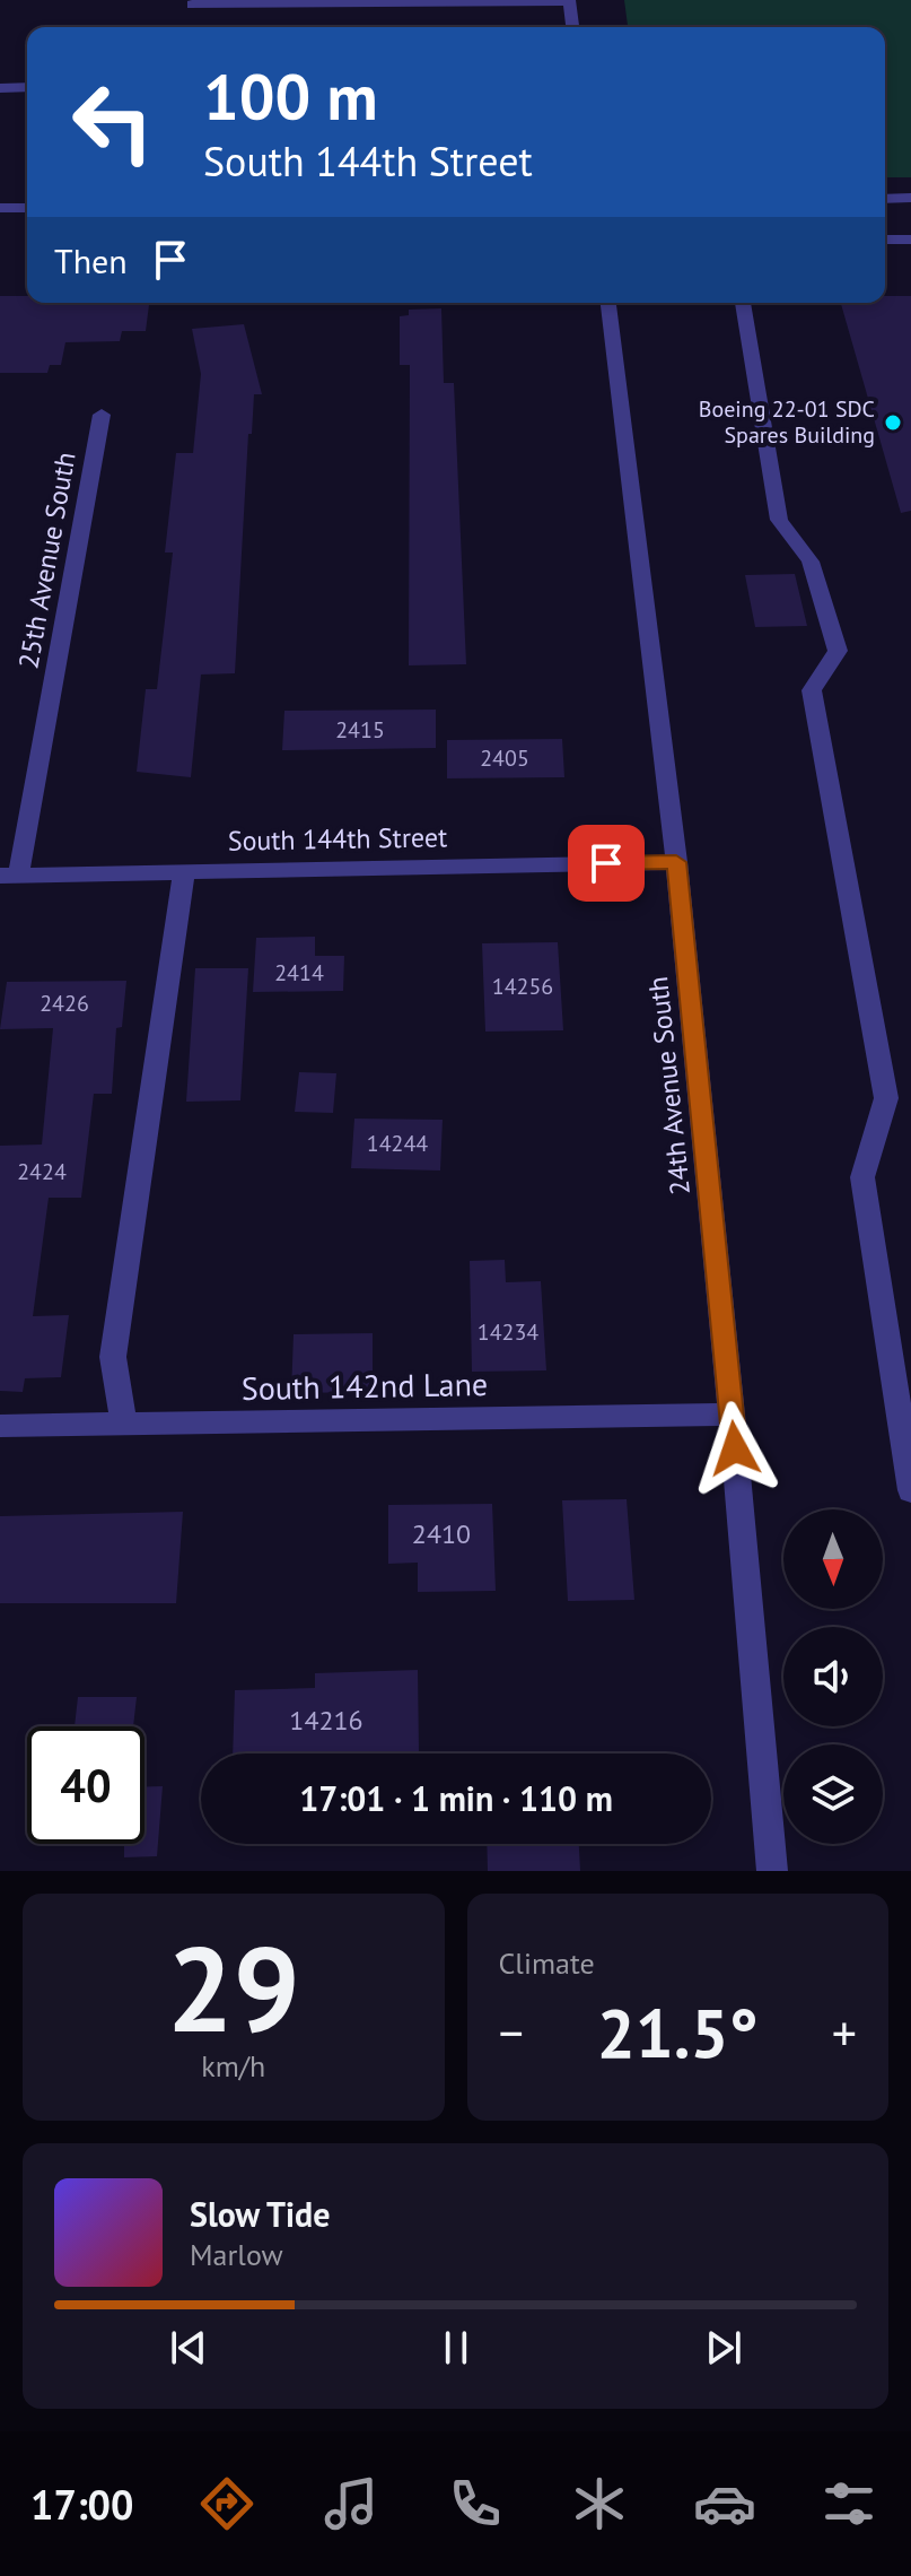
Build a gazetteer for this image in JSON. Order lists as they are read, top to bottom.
{
  "streets": {
    "street": [
      "25th Avenue South",
      "South 144th Street",
      "24th Avenue South",
      "South 142nd Lane"
    ]
  },
  "crossings": [
    ["25th Avenue South", "South 144th Street"],
    ["South 144th Street", "24th Avenue South"],
    ["24th Avenue South", "South 142nd Lane"]
  ],
  "places": ["Boeing 22-01 SDC Spares Building"],
  "house_numbers": [
    "2415",
    "2405",
    "2414",
    "14256",
    "2426",
    "14244",
    "2424",
    "14234",
    "2410",
    "14216"
  ],
  "north": "bottom",
  "page": {
    "turn": ["100 m", "South 144th Street"],
    "then": "Then",
    "limit": "40",
    "trip": "17:01 · 1 min · 110 m",
    "tile": [
      ["29", "km/h"],
      "Climate"
    ],
    "heat": ["−", "21.5°", "+"],
    "song": ["Slow Tide", "Marlow"],
    "tabs": "17:00"
  }
}
